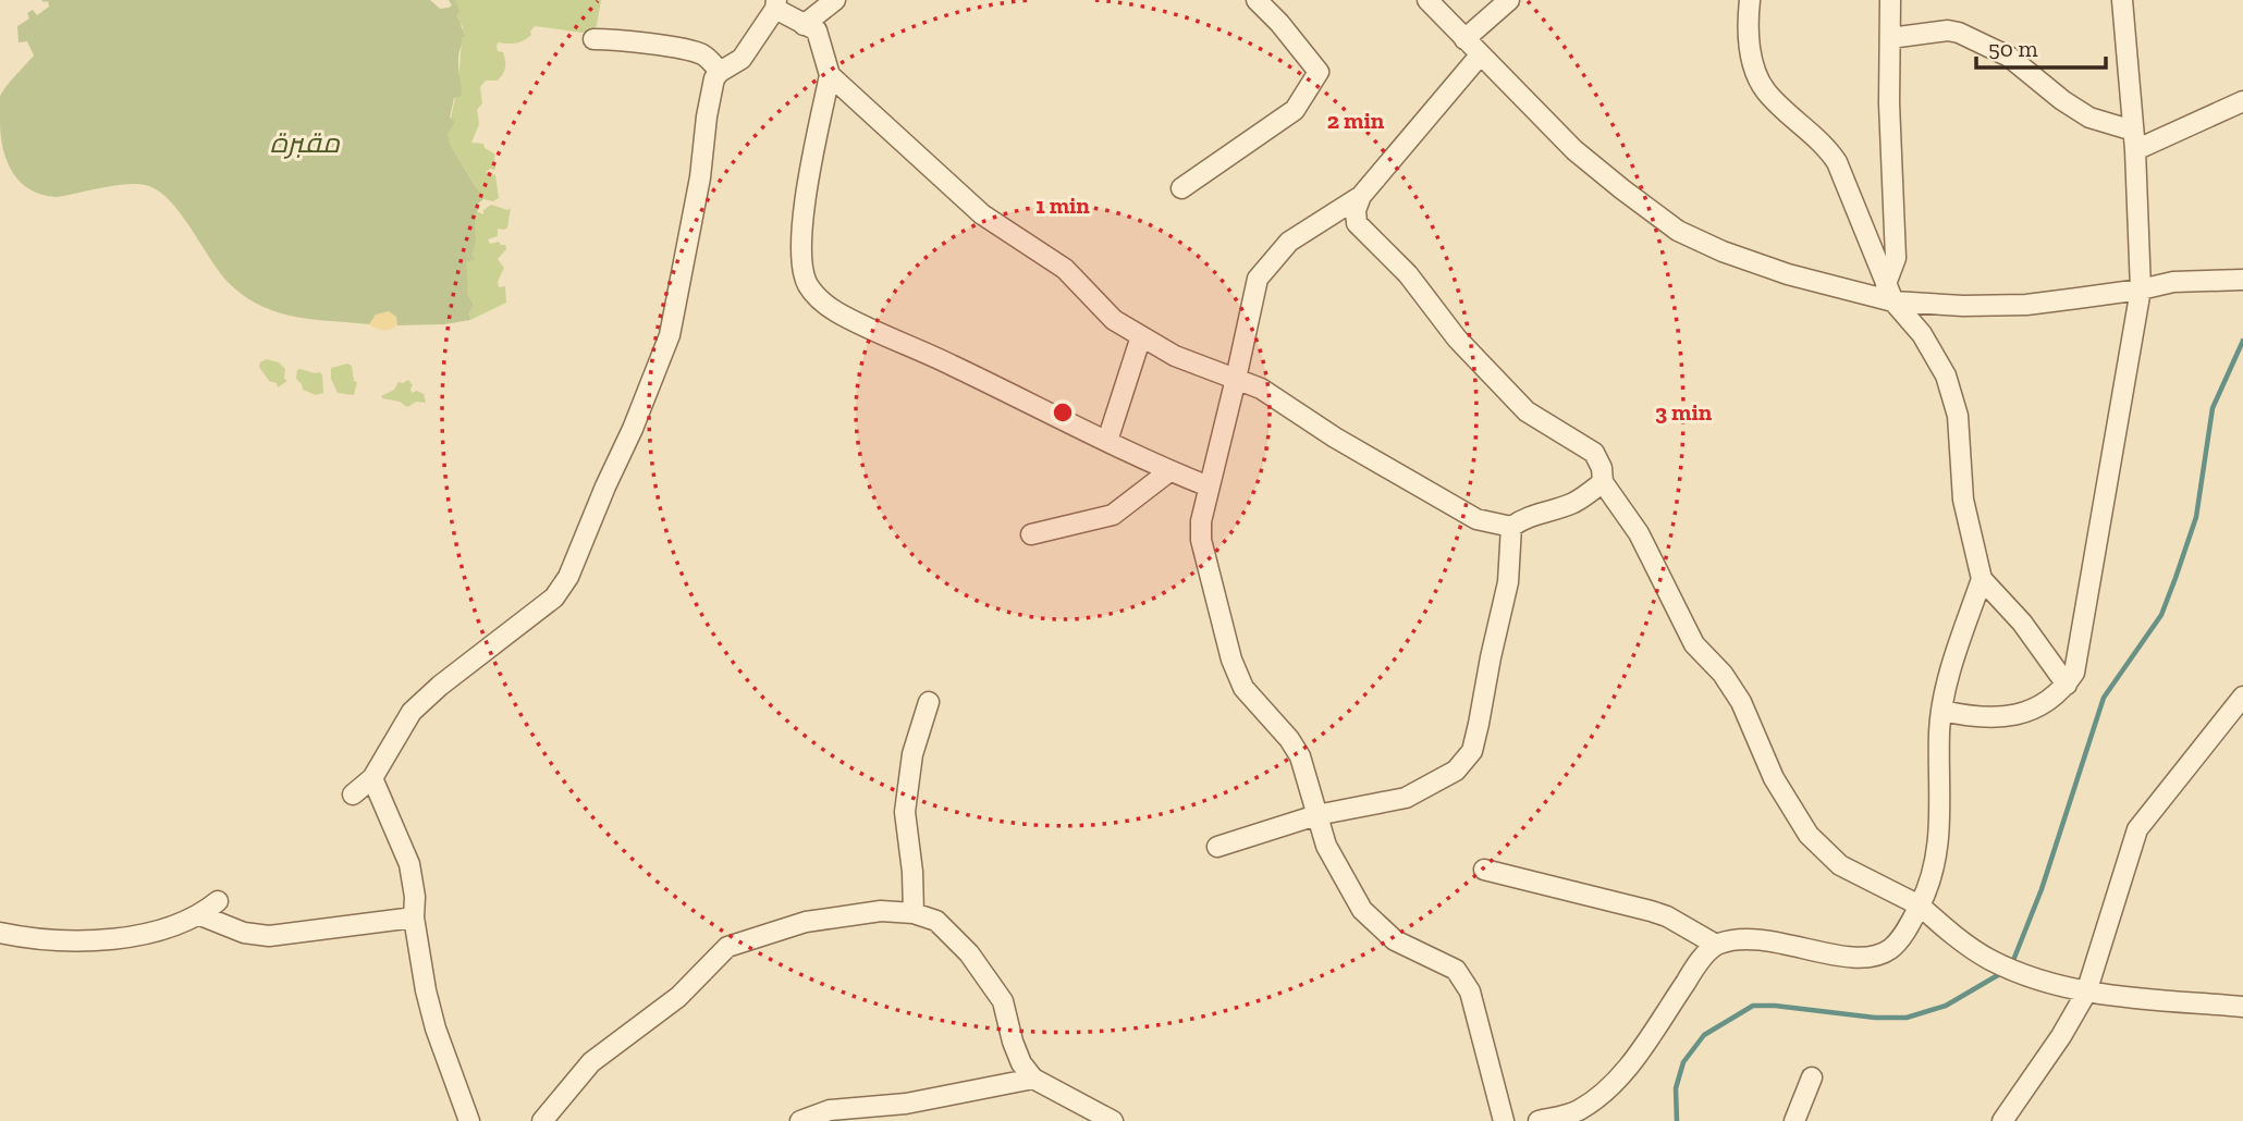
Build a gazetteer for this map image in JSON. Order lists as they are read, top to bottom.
{
  "parks": ["مقبرة"],
  "scale_bar": "50 m",
  "rings": ["2 min", "1 min", "3 min"]
}
